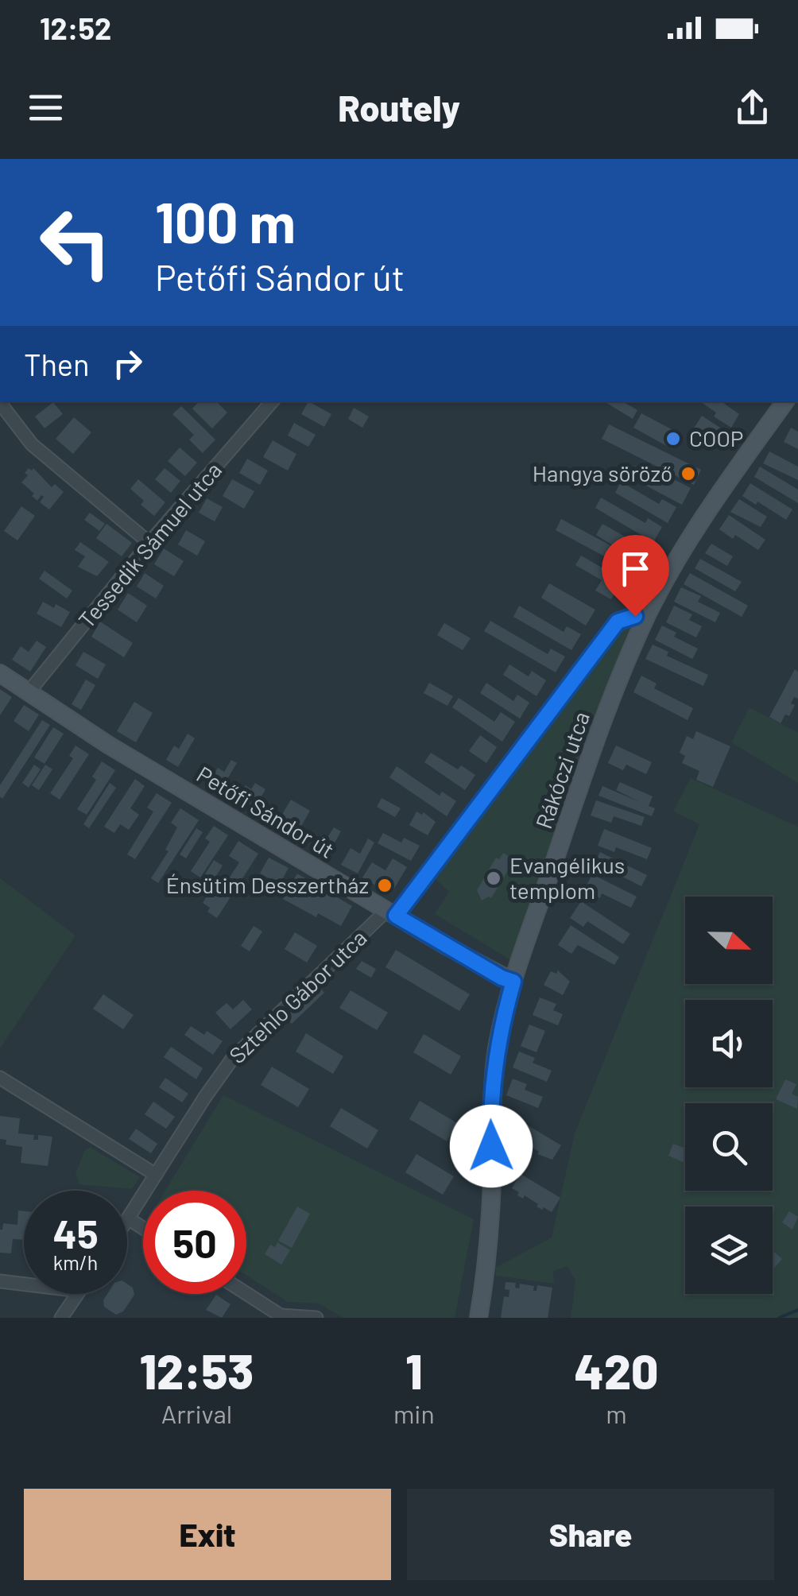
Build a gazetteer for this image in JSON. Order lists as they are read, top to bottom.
{
  "streets": {
    "main road": ["Rákóczi utca", "Petőfi Sándor út"],
    "street": ["Tessedik Sámuel utca", "Sztehlo Gábor utca"]
  },
  "crossings": [
    ["Tessedik Sámuel utca", "Petőfi Sándor út"],
    ["Rákóczi utca", "Petőfi Sándor út"],
    ["Rákóczi utca", "Sztehlo Gábor utca"],
    ["Petőfi Sándor út", "Sztehlo Gábor utca"]
  ],
  "places": [
    "COOP",
    "Hangya söröző",
    "Evangélikus templom",
    "Énsütim Desszertház"
  ],
  "north": "right",
  "page": {
    "status": "12:52",
    "header": "Routely",
    "turn": ["100 m", "Petőfi Sándor út"],
    "then": "Then",
    "speed": "45 km/h",
    "limit": "50",
    "eta": [
      "12:53",
      "Arrival",
      "1",
      "min",
      "420",
      "m"
    ],
    "buttons": ["Exit", "Share"]
  }
}
